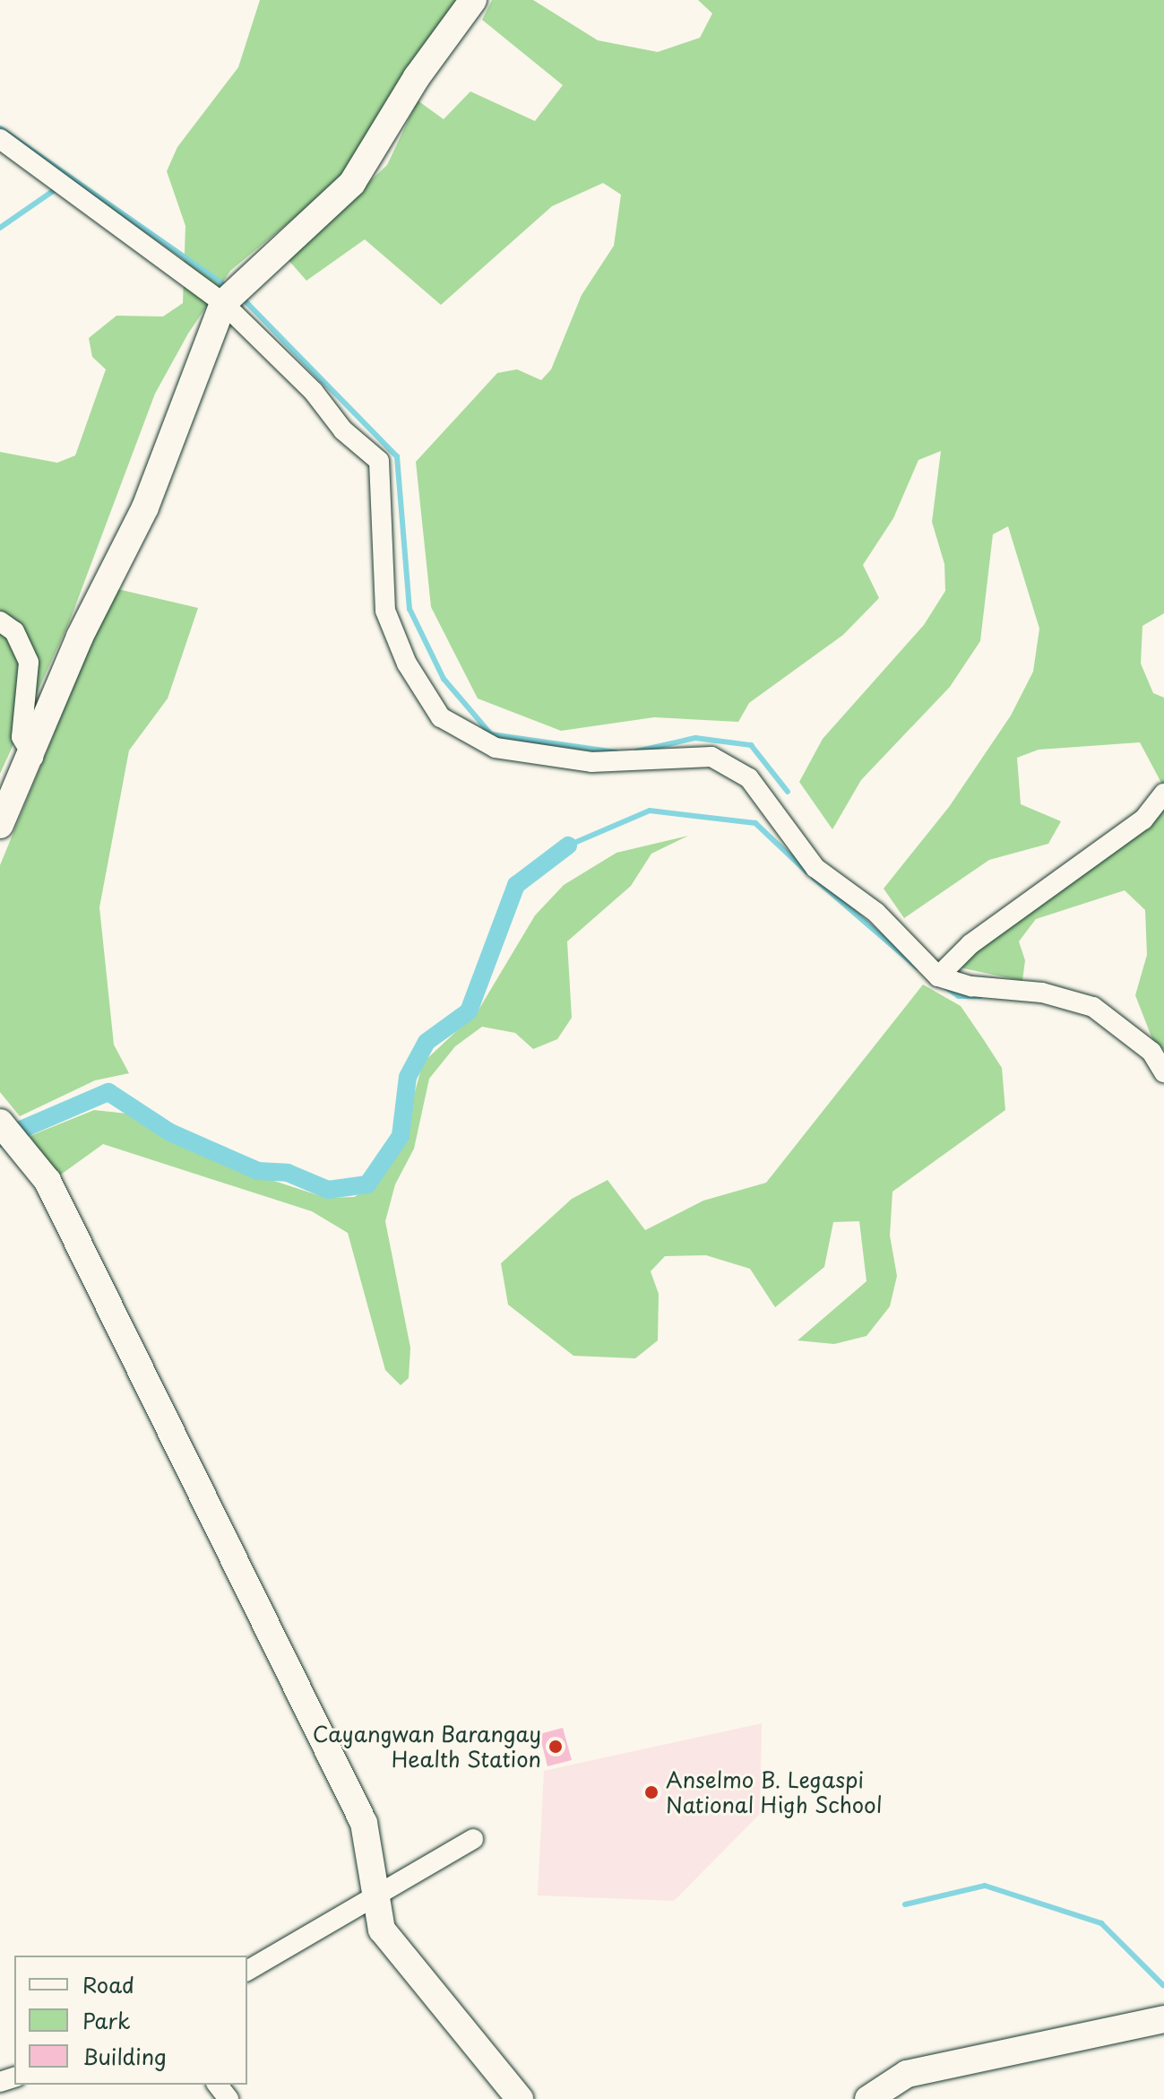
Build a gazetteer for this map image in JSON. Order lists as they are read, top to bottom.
{
  "places": ["Cayangwan Barangay Health Station", "Anselmo B. Legaspi National High School"],
  "legend": ["Road", "Park", "Building"]
}
